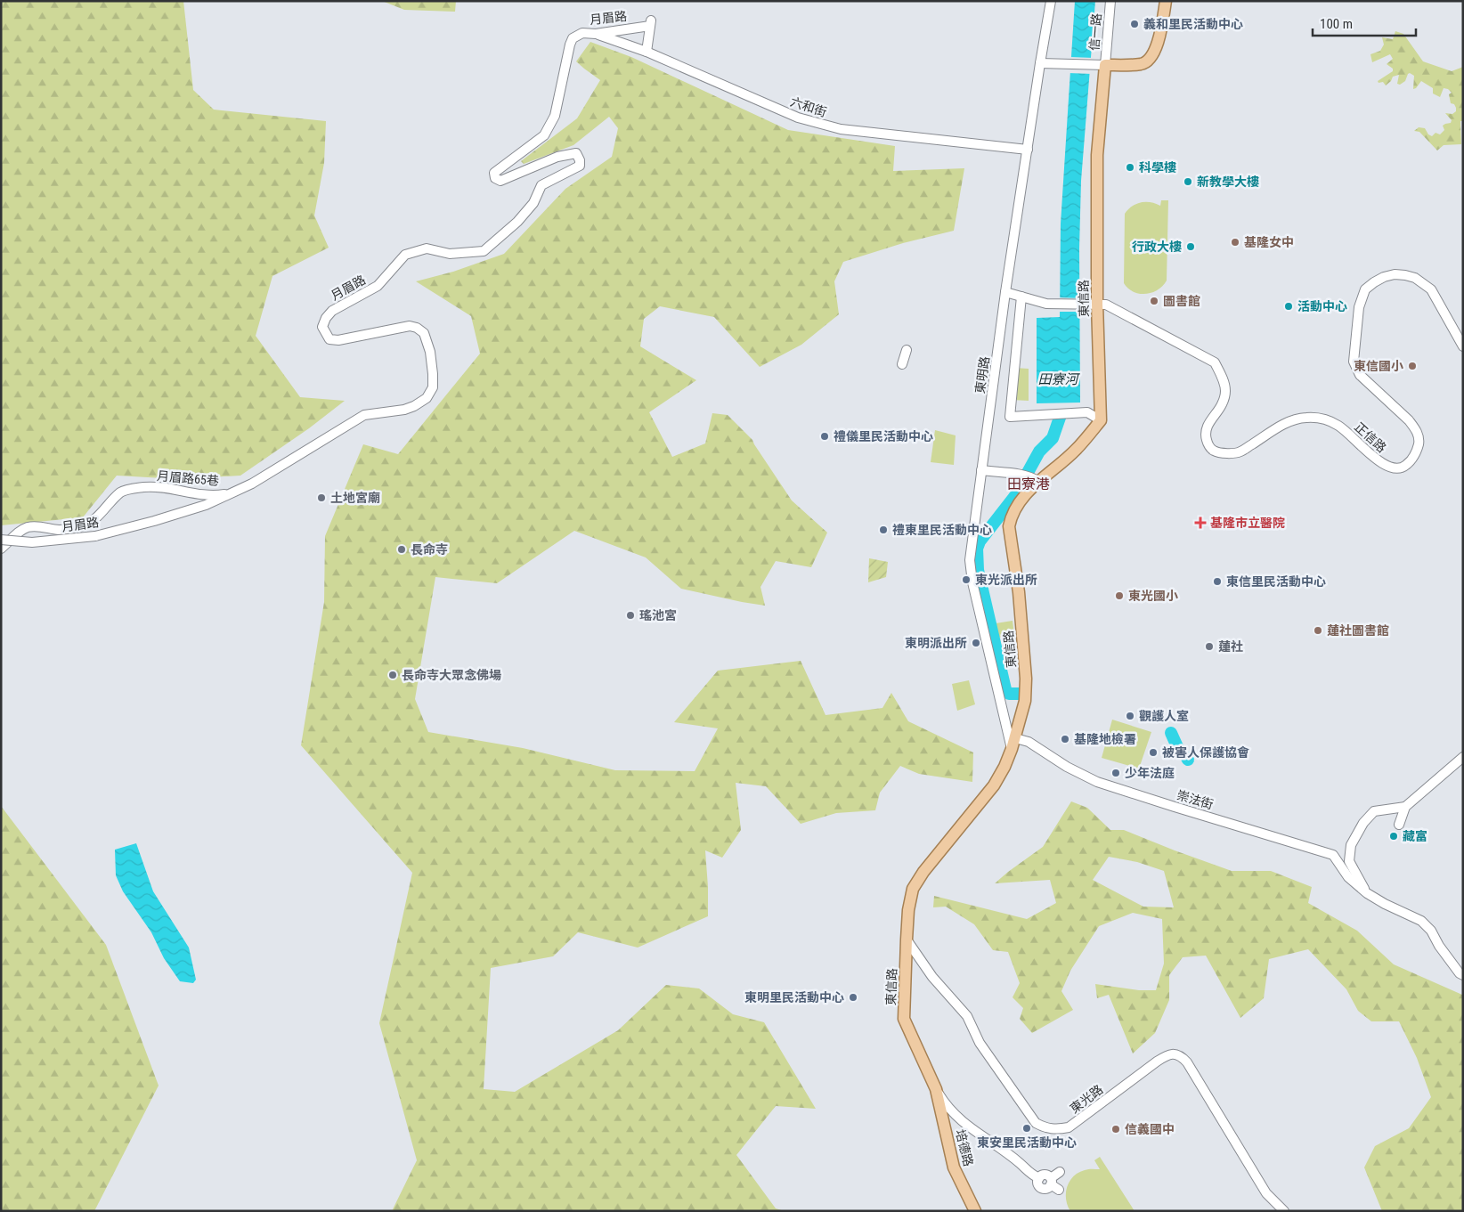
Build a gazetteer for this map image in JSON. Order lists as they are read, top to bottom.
{
  "streets": {
    "main road": ["東信路", "培德路"],
    "street": [
      "月眉路",
      "信一路",
      "六和街",
      "東明路",
      "正信路",
      "月眉路65巷",
      "崇法街",
      "東光路"
    ]
  },
  "crossings": [
    ["月眉路", "六和街"],
    ["月眉路", "月眉路65巷"],
    ["信一路", "東信路"],
    ["六和街", "東明路"],
    ["東信路", "東明路"],
    ["東信路", "正信路"],
    ["東信路", "崇法街"],
    ["東信路", "東光路"],
    ["東信路", "培德路"],
    ["東明路", "正信路"],
    ["東明路", "崇法街"]
  ],
  "districts": ["田寮港"],
  "water": ["田寮河"],
  "places": {
    "other": [
      "義和里民活動中心",
      "科學樓",
      "新教學大樓",
      "基隆女中",
      "行政大樓",
      "圖書館",
      "活動中心",
      "東信國小",
      "禮儀里民活動中心",
      "土地宮廟",
      "禮東里民活動中心",
      "長命寺",
      "東光派出所",
      "東信里民活動中心",
      "東光國小",
      "瑤池宮",
      "蓮社圖書館",
      "東明派出所",
      "蓮社",
      "長命寺大眾念佛場",
      "觀護人室",
      "基隆地檢署",
      "被害人保護協會",
      "少年法庭",
      "藏富",
      "東明里民活動中心",
      "東安里民活動中心",
      "信義國中"
    ],
    "health": ["基隆市立醫院"]
  },
  "scale_bar": "100 m"
}
